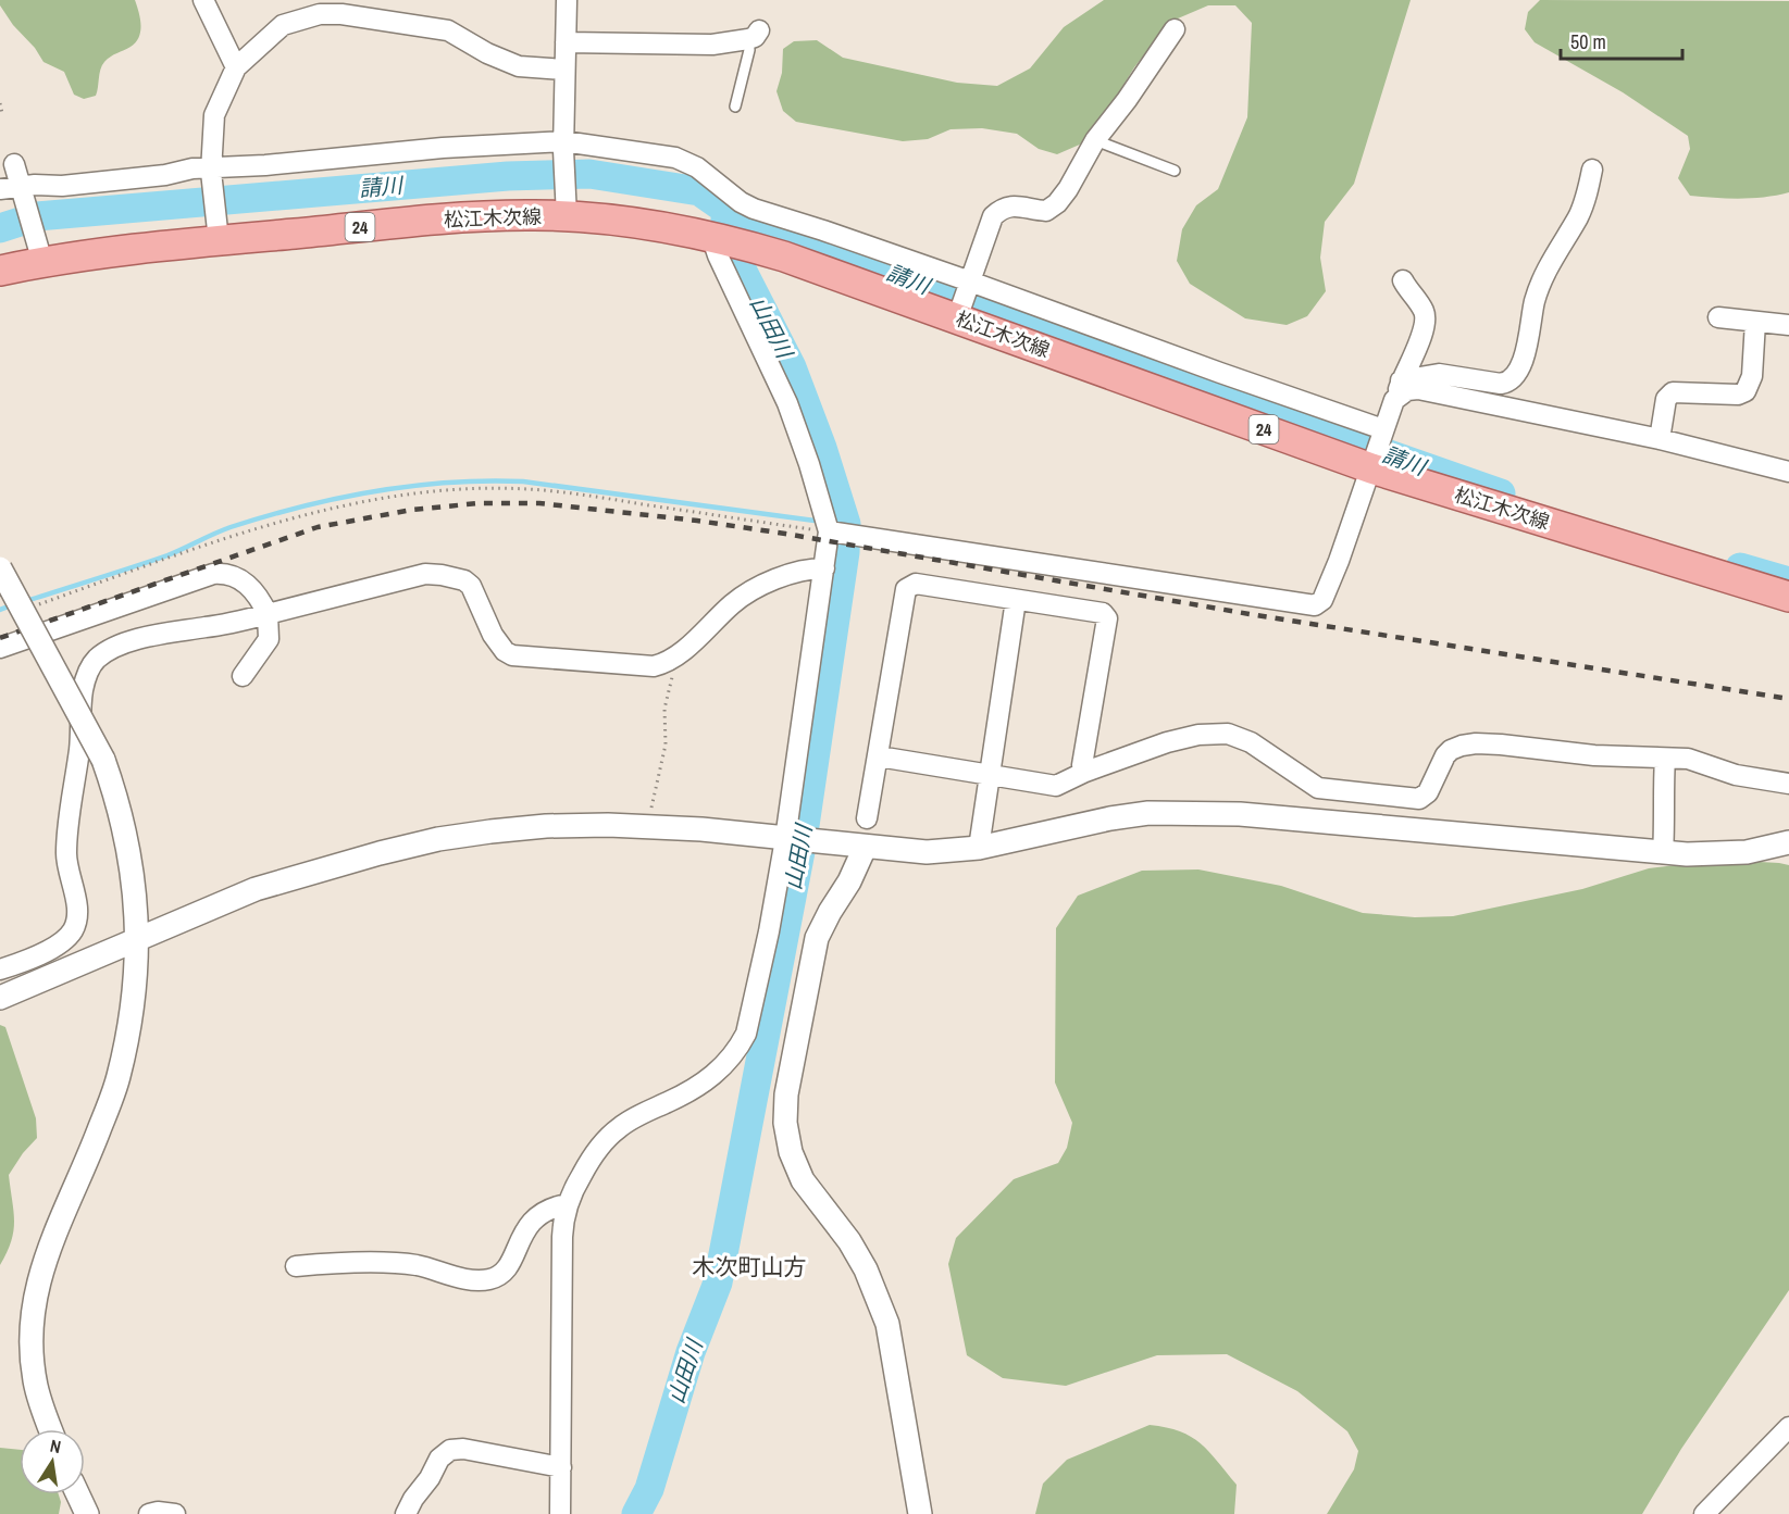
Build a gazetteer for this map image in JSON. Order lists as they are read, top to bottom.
{
  "streets": {
    "main road": ["松江木次線", "24"]
  },
  "districts": ["木次町山方"],
  "water": ["請川", "山田川"],
  "scale_bar": "50 m",
  "north": "top"
}
